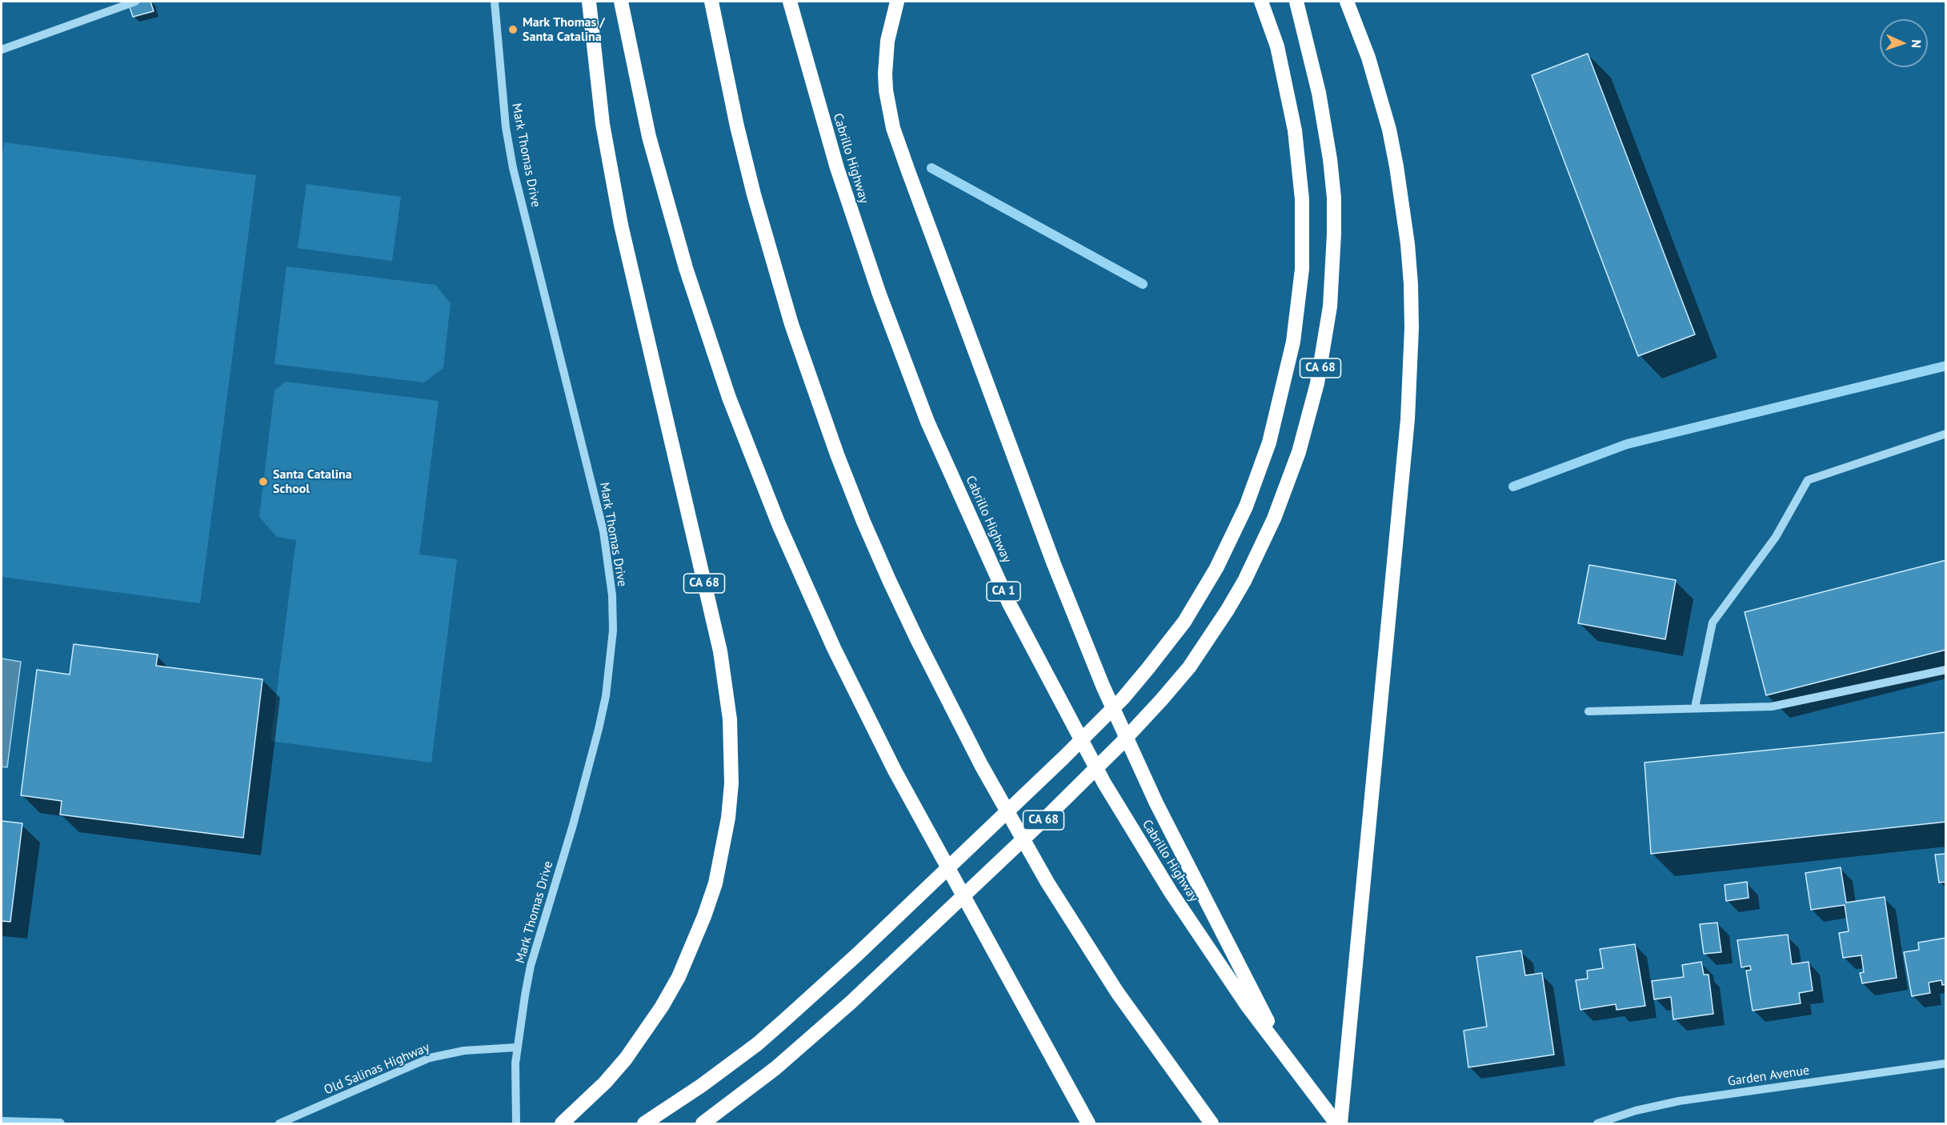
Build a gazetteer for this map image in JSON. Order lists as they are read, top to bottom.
{
  "streets": {
    "highway": ["Cabrillo Highway", "CA 68", "CA 1"],
    "street": ["Mark Thomas Drive", "Old Salinas Highway", "Garden Avenue"]
  },
  "crossings": [
    ["Mark Thomas Drive", "Old Salinas Highway"]
  ],
  "places": ["Mark Thomas / Santa Catalina", "Santa Catalina School"],
  "north": "right"
}
